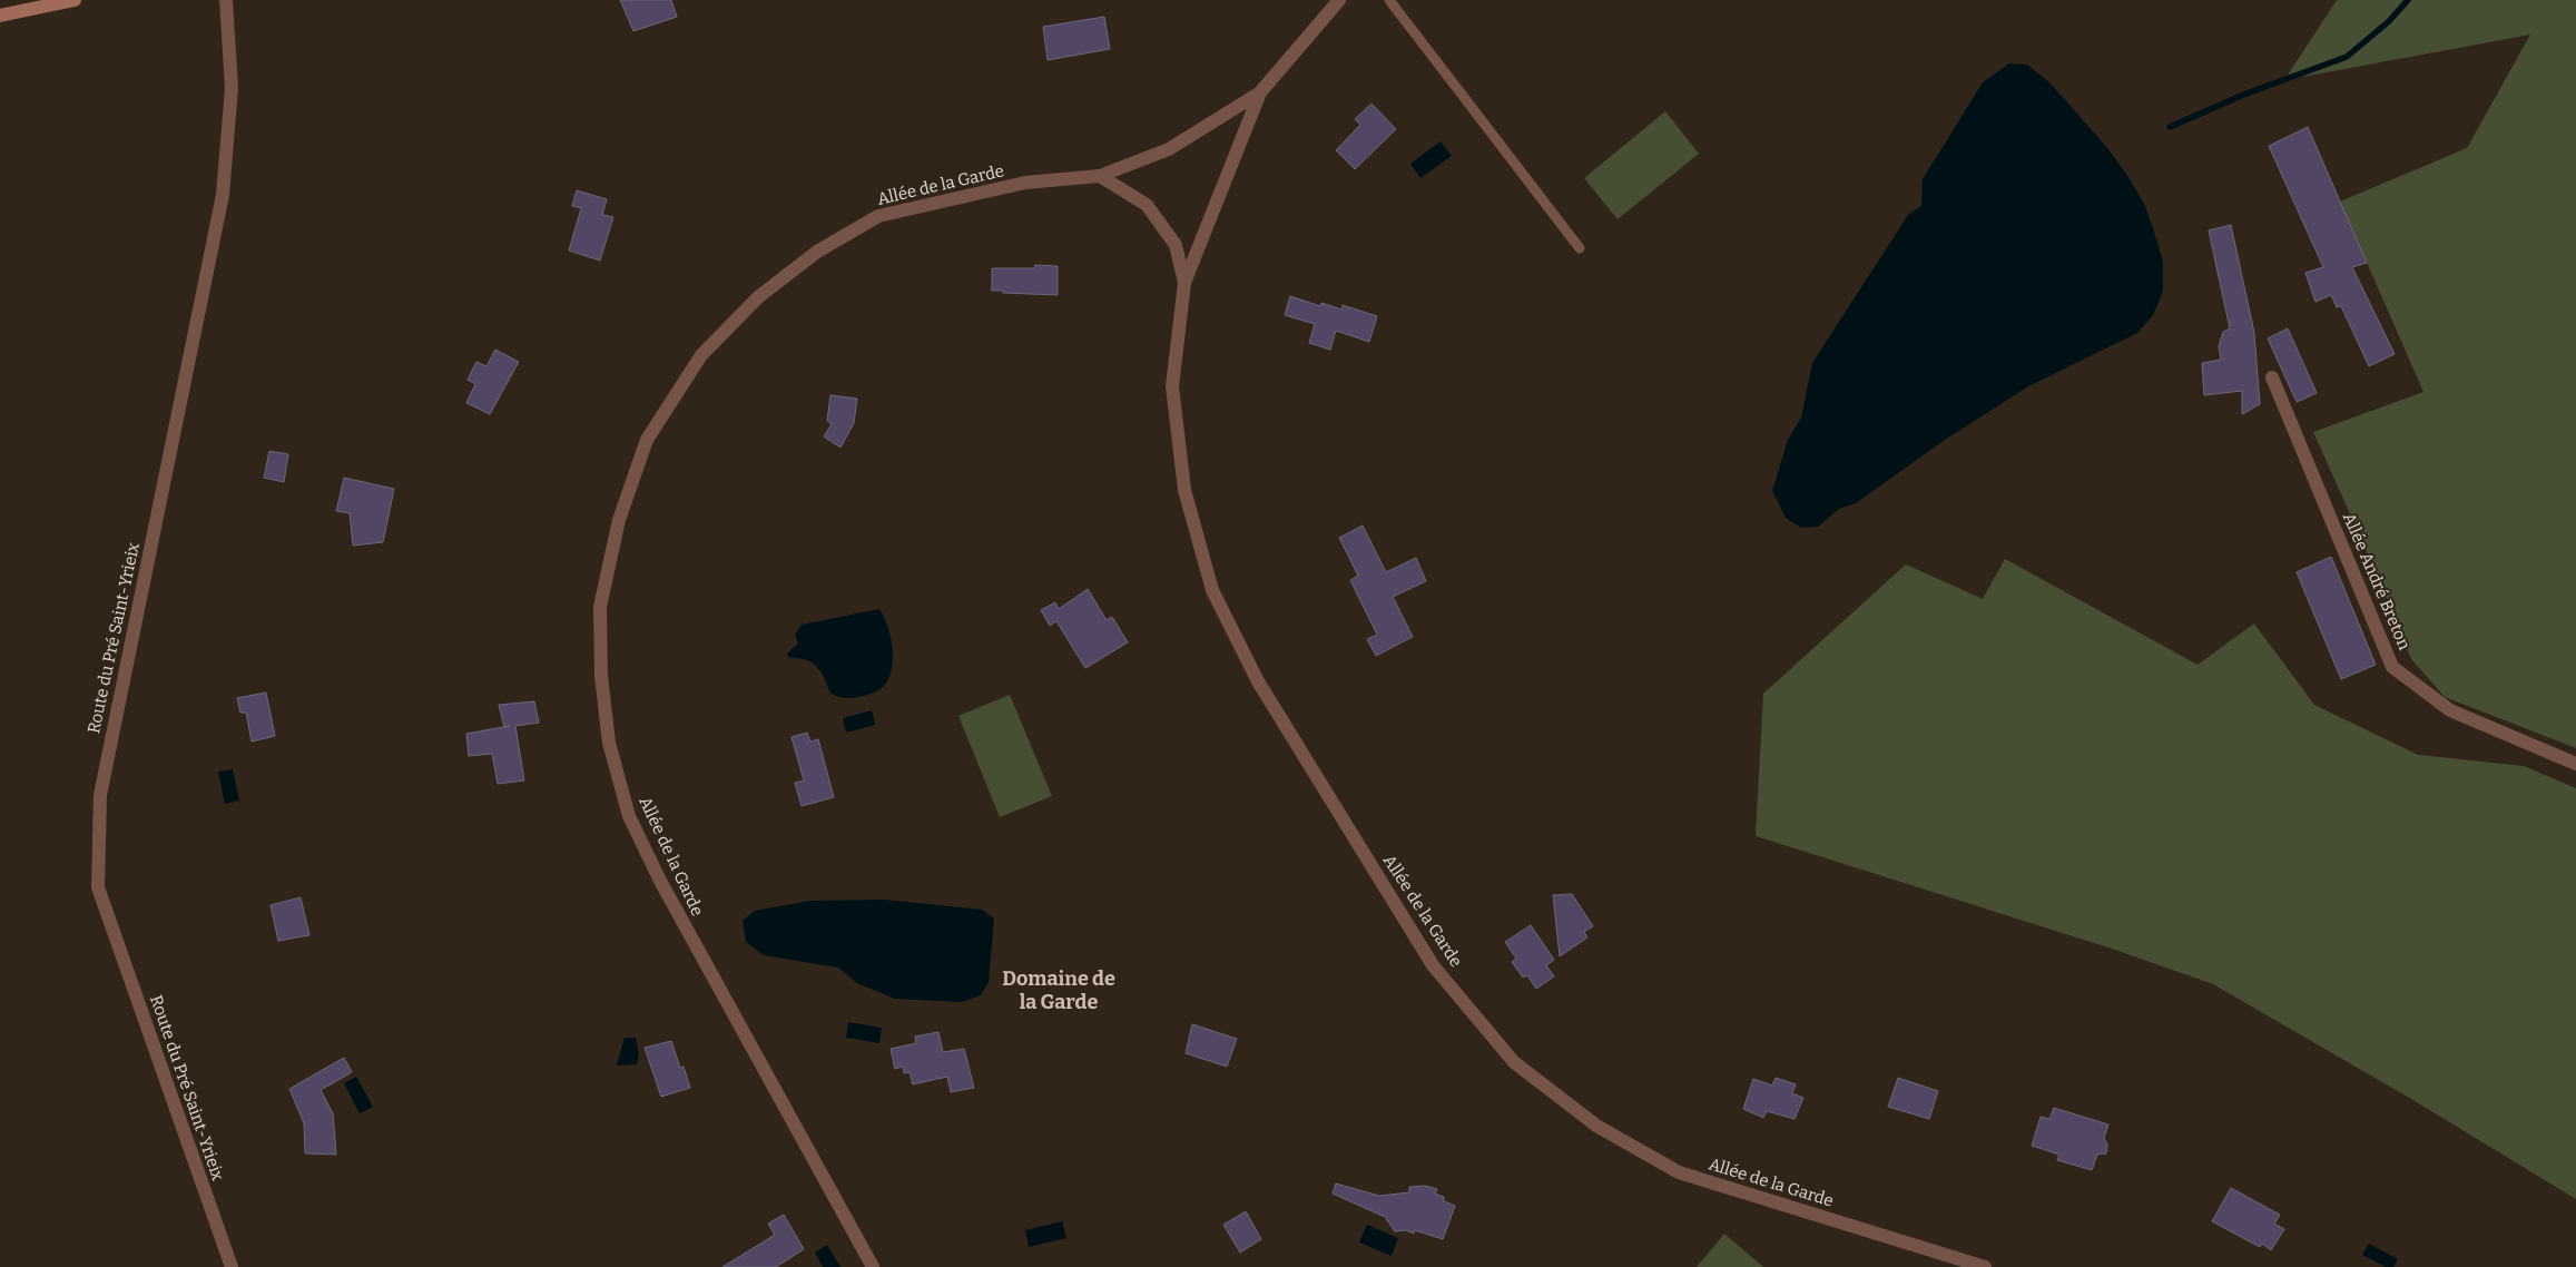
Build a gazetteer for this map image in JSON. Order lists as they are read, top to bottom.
{
  "streets": {
    "street": ["Allée de la Garde", "Allée André Breton", "Route du Pré Saint-Yrieix"]
  },
  "districts": ["Domaine de la Garde"]
}
